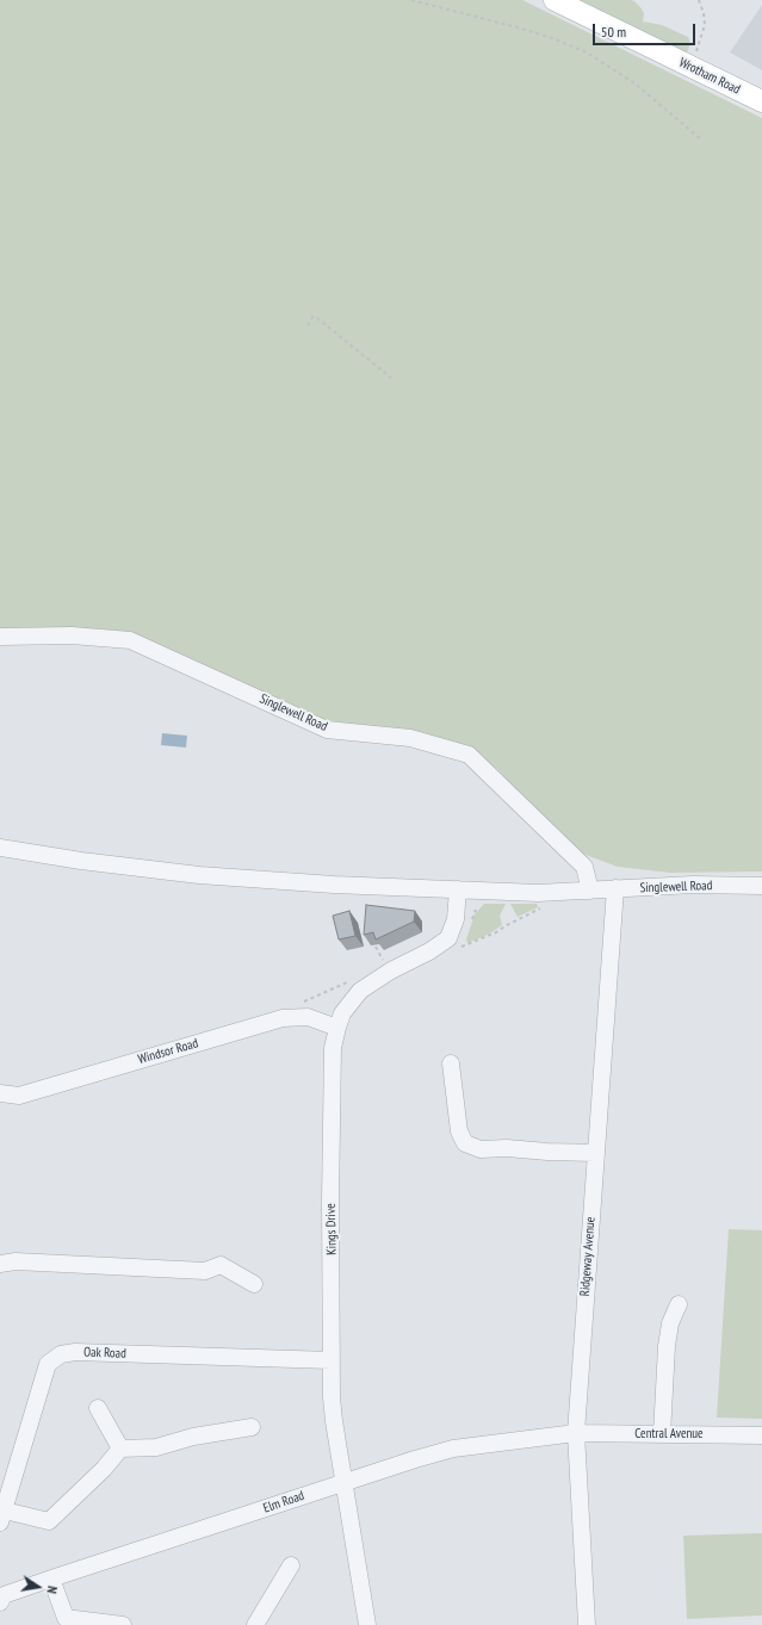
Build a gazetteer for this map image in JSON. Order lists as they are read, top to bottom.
{
  "streets": {
    "main road": ["Wrotham Road"],
    "street": [
      "Singlewell Road",
      "Windsor Road",
      "Kings Drive",
      "Ridgeway Avenue",
      "Oak Road",
      "Central Avenue",
      "Elm Road"
    ]
  },
  "crossings": [
    ["Singlewell Road", "Kings Drive"],
    ["Singlewell Road", "Ridgeway Avenue"],
    ["Windsor Road", "Kings Drive"],
    ["Kings Drive", "Oak Road"],
    ["Kings Drive", "Elm Road"],
    ["Ridgeway Avenue", "Central Avenue"],
    ["Ridgeway Avenue", "Elm Road"],
    ["Central Avenue", "Elm Road"]
  ],
  "scale_bar": "50 m",
  "north": "right"
}
